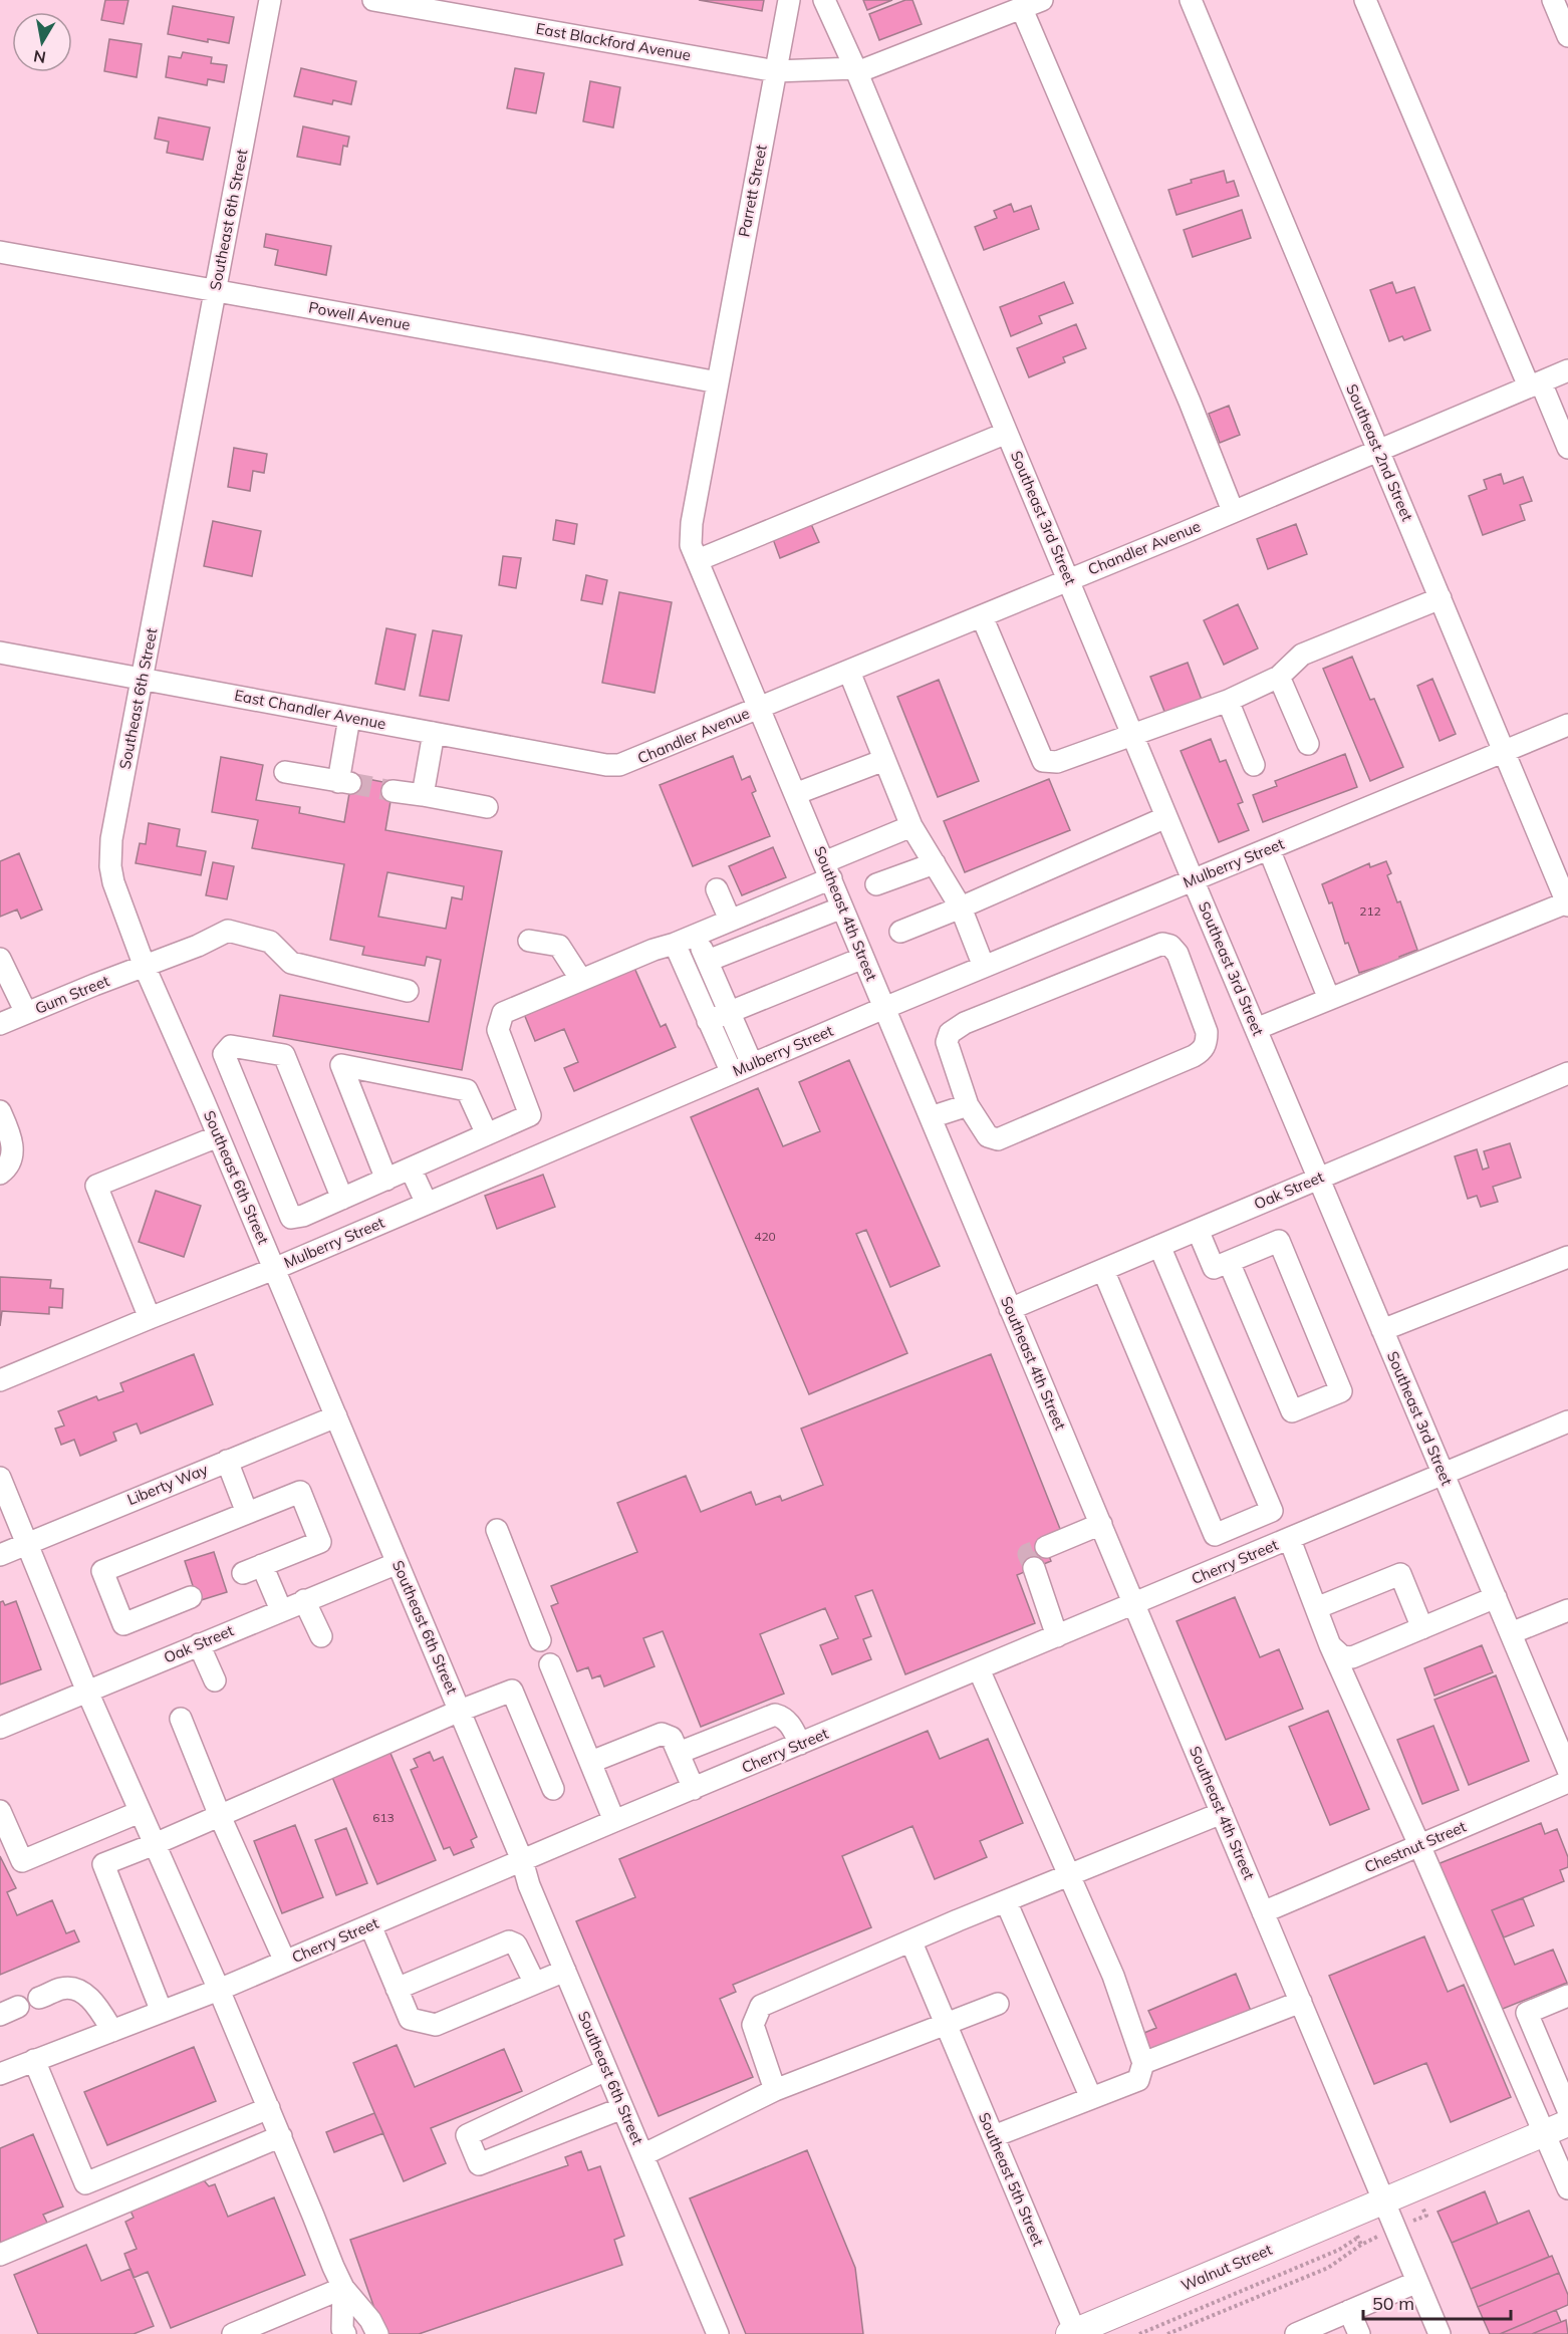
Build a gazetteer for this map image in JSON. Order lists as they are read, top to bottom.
{
  "streets": {
    "main road": ["Walnut Street"],
    "street": [
      "East Blackford Avenue",
      "Parrett Street",
      "Southeast 6th Street",
      "Powell Avenue",
      "Southeast 2nd Street",
      "Southeast 3rd Street",
      "Chandler Avenue",
      "East Chandler Avenue",
      "Mulberry Street",
      "Southeast 4th Street",
      "Gum Street",
      "Oak Street",
      "Liberty Way",
      "Cherry Street",
      "Chestnut Street",
      "Southeast 5th Street"
    ]
  },
  "crossings": [
    ["East Blackford Avenue", "Parrett Street"],
    ["East Blackford Avenue", "Southeast 3rd Street"],
    ["Parrett Street", "Powell Avenue"],
    ["Parrett Street", "Southeast 4th Street"],
    ["Southeast 6th Street", "Powell Avenue"],
    ["Southeast 6th Street", "East Chandler Avenue"],
    ["Southeast 6th Street", "Mulberry Street"],
    ["Southeast 6th Street", "Gum Street"],
    ["Southeast 6th Street", "Oak Street"],
    ["Southeast 6th Street", "Liberty Way"],
    ["Southeast 6th Street", "Cherry Street"],
    ["Powell Avenue", "Southeast 4th Street"],
    ["Southeast 2nd Street", "Chandler Avenue"],
    ["Southeast 2nd Street", "Mulberry Street"],
    ["Southeast 3rd Street", "Chandler Avenue"],
    ["Southeast 3rd Street", "Mulberry Street"],
    ["Southeast 3rd Street", "Oak Street"],
    ["Southeast 3rd Street", "Cherry Street"],
    ["Chandler Avenue", "East Chandler Avenue"],
    ["Chandler Avenue", "Southeast 4th Street"],
    ["Mulberry Street", "Southeast 4th Street"],
    ["Southeast 4th Street", "Oak Street"],
    ["Southeast 4th Street", "Cherry Street"],
    ["Southeast 4th Street", "Chestnut Street"],
    ["Southeast 4th Street", "Walnut Street"],
    ["Southeast 5th Street", "Walnut Street"]
  ],
  "house_numbers": ["212", "420", "613"],
  "scale_bar": "50 m",
  "north": "bottom"
}
